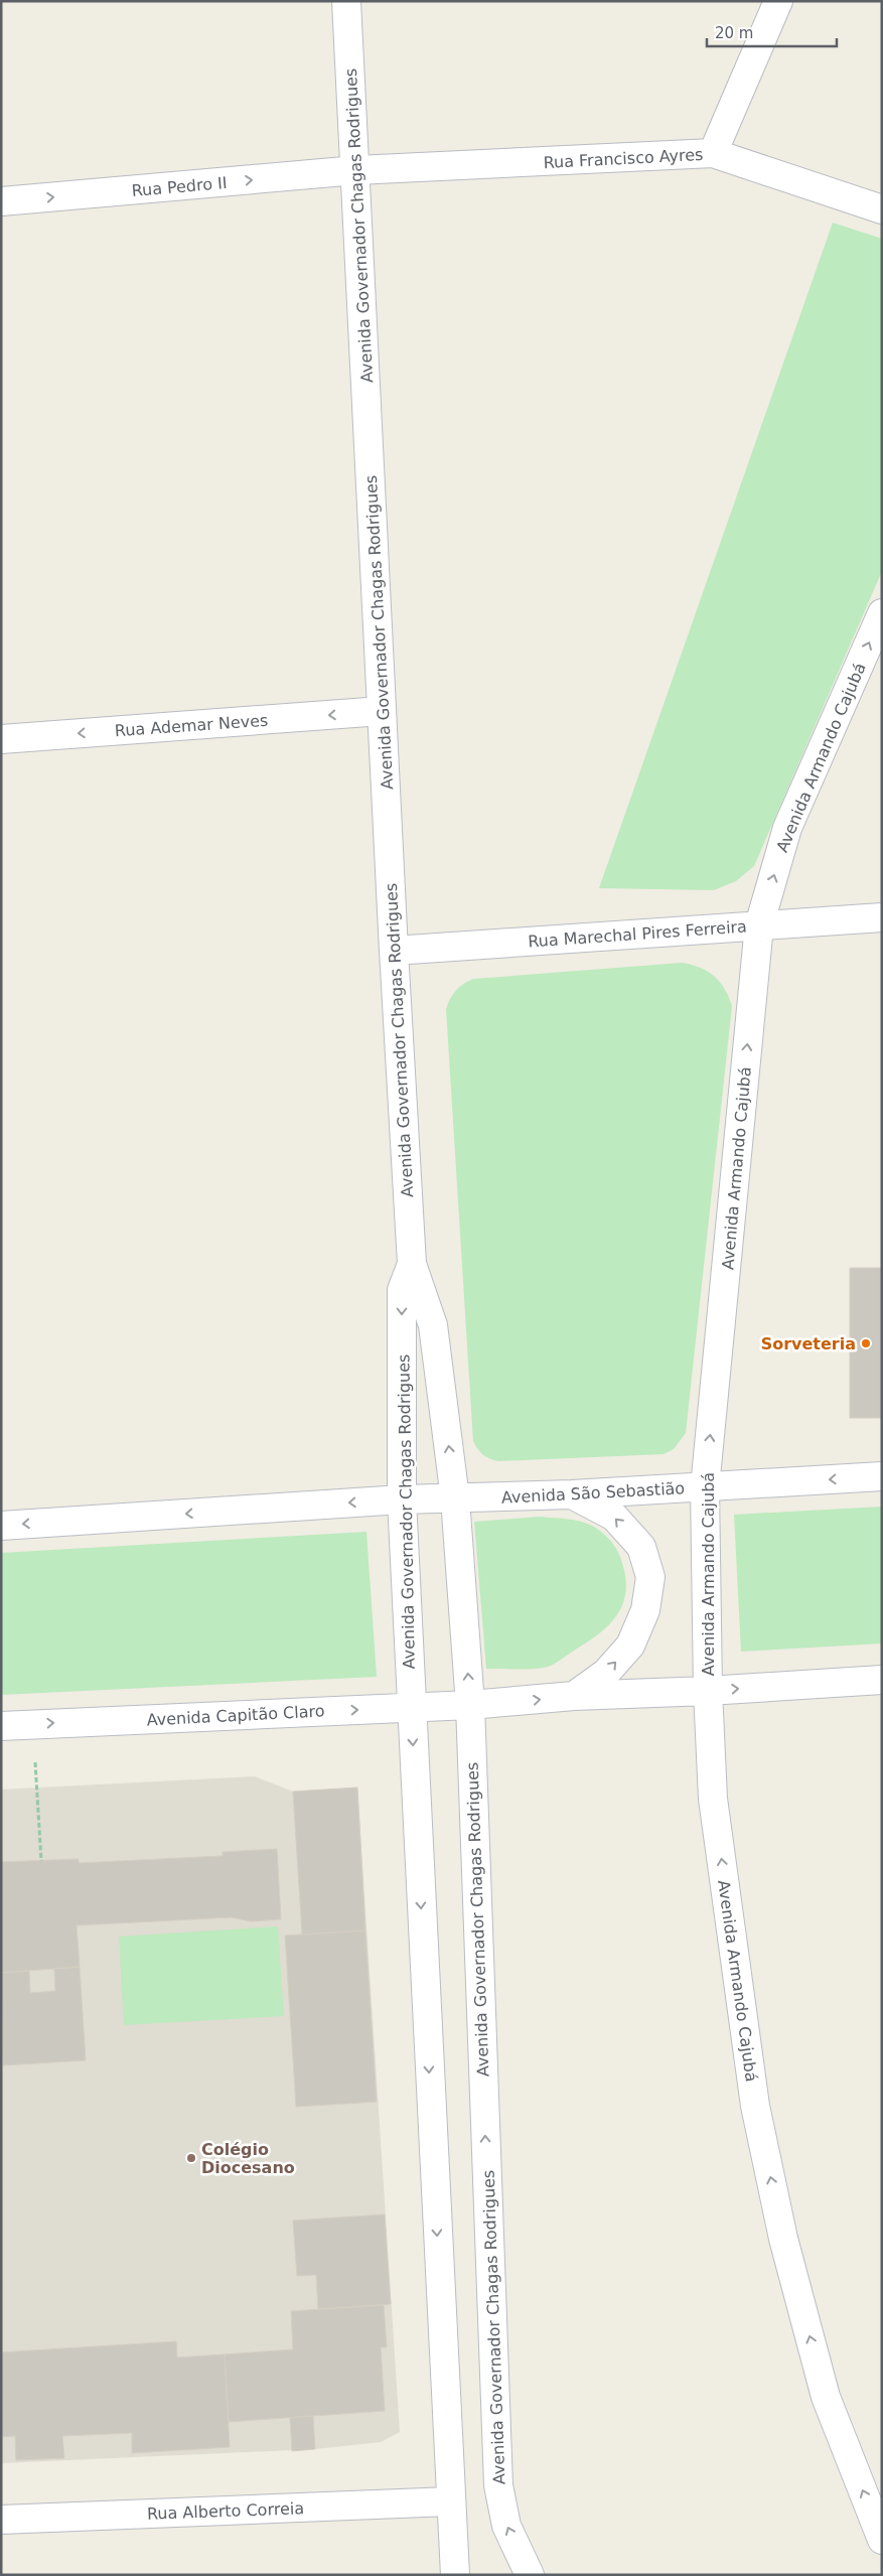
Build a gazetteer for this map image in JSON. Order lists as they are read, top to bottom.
{
  "streets": {
    "main road": [
      "Rua Francisco Ayres",
      "Rua Pedro II",
      "Avenida Governador Chagas Rodrigues",
      "Rua Ademar Neves",
      "Avenida Armando Cajubá",
      "Rua Marechal Pires Ferreira",
      "Avenida São Sebastião",
      "Avenida Capitão Claro",
      "Rua Alberto Correia"
    ]
  },
  "crossings": [
    ["Rua Francisco Ayres", "Rua Pedro II"],
    ["Rua Francisco Ayres", "Avenida Governador Chagas Rodrigues"],
    ["Rua Pedro II", "Avenida Governador Chagas Rodrigues"],
    ["Avenida Governador Chagas Rodrigues", "Rua Ademar Neves"],
    ["Avenida Governador Chagas Rodrigues", "Rua Marechal Pires Ferreira"],
    ["Avenida Governador Chagas Rodrigues", "Avenida São Sebastião"],
    ["Avenida Governador Chagas Rodrigues", "Avenida Capitão Claro"],
    ["Avenida Governador Chagas Rodrigues", "Rua Alberto Correia"],
    ["Avenida Armando Cajubá", "Rua Marechal Pires Ferreira"],
    ["Avenida Armando Cajubá", "Avenida São Sebastião"]
  ],
  "one_way": ["Rua Pedro II", "Rua Ademar Neves", "Avenida Armando Cajubá"],
  "places": ["Sorveteria", "Colégio Diocesano"],
  "scale_bar": "20 m"
}
